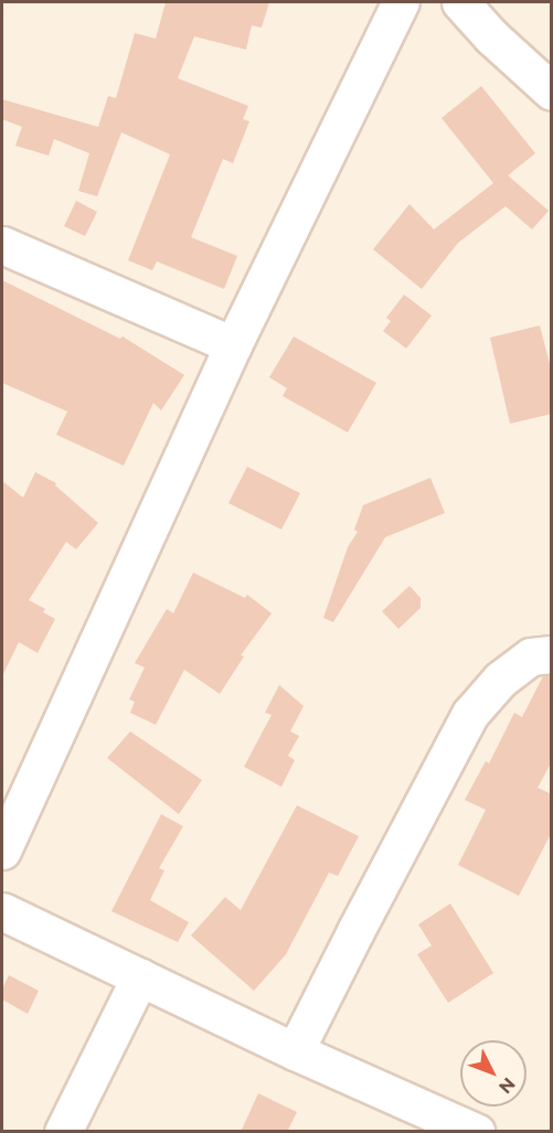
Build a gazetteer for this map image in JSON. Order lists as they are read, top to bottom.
{
  "north": "bottom right"
}
